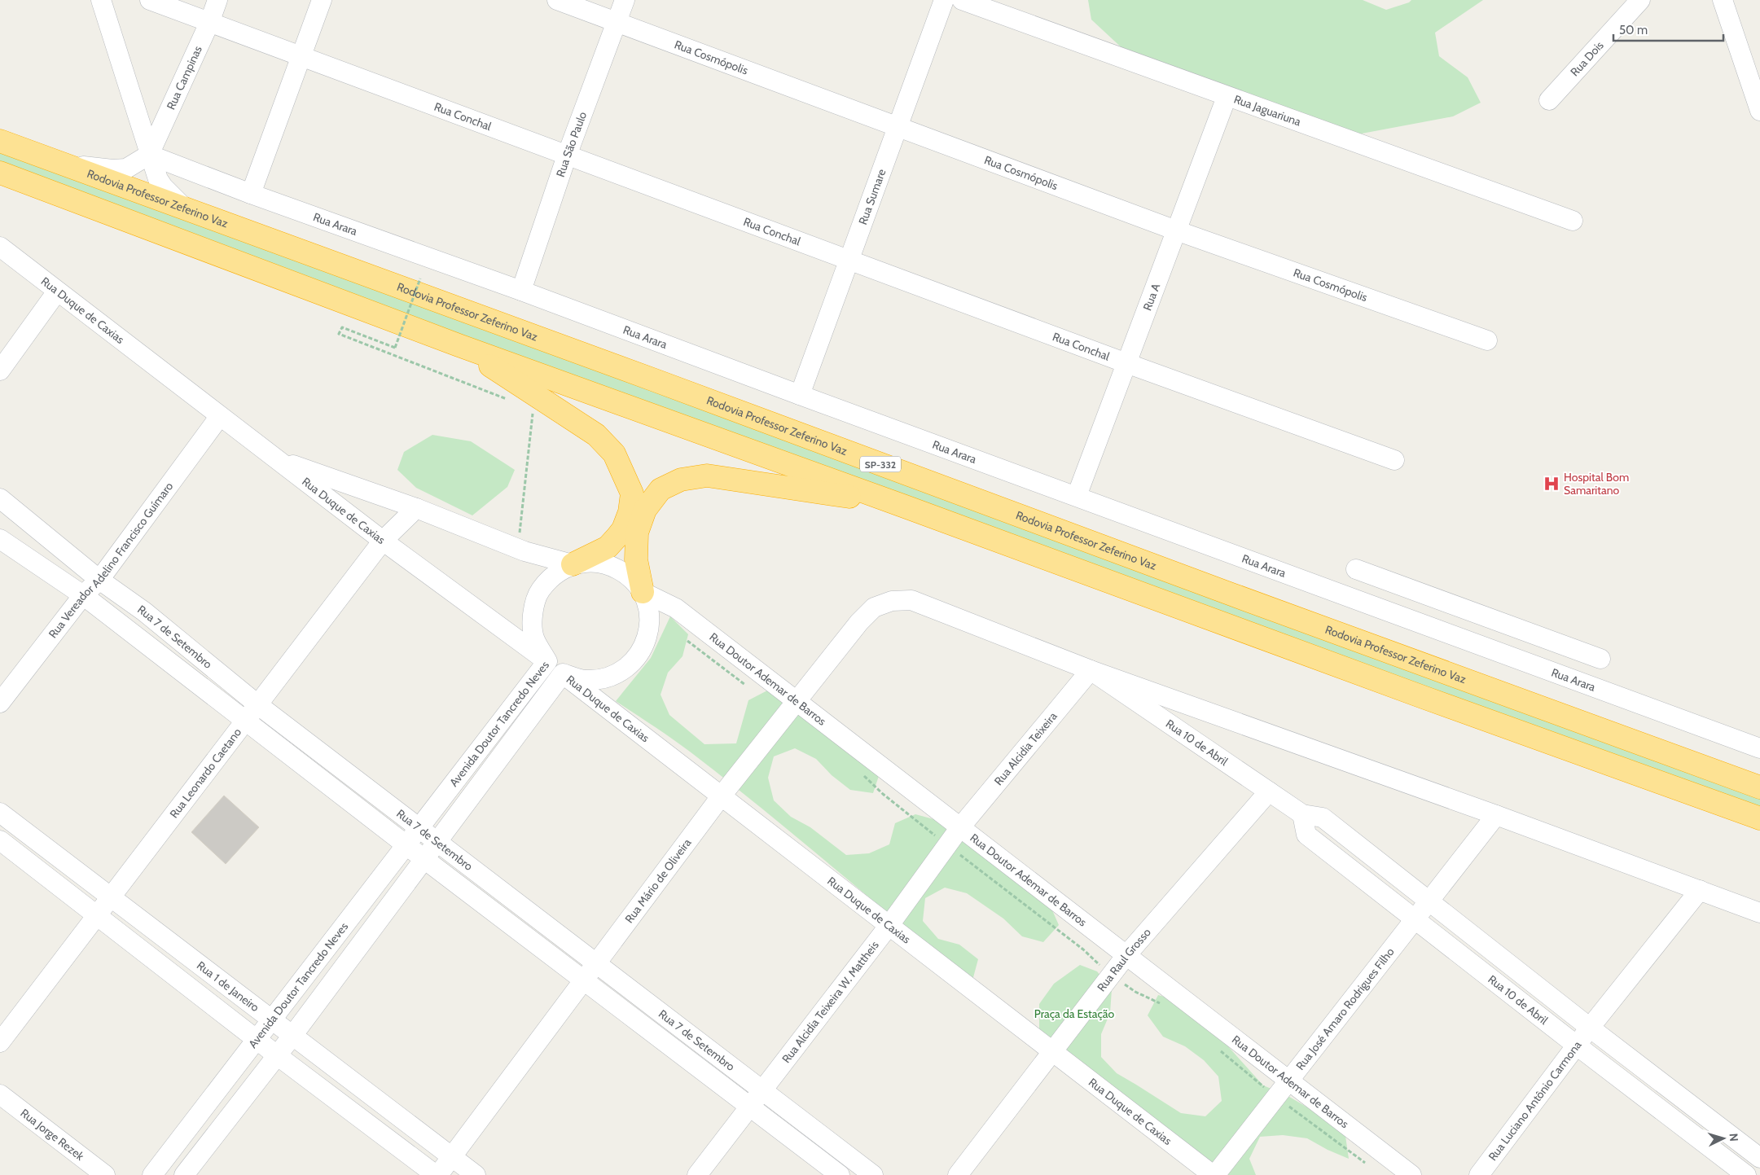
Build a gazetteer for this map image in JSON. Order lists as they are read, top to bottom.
{
  "streets": {
    "highway": ["Rodovia Professor Zeferino Vaz", "SP-332"],
    "street": [
      "Rua Cosmópolis",
      "Rua Dois",
      "Rua Campinas",
      "Rua Jaguariuna",
      "Rua Conchal",
      "Rua São Paulo",
      "Rua Sumare",
      "Rua Arara",
      "Rua A",
      "Rua Duque de Caxias",
      "Rua Vereador Adelino Francisco Guímaro",
      "Rua 7 de Setembro",
      "Rua Doutor Ademar de Barros",
      "Avenida Doutor Tancredo Neves",
      "Rua 10 de Abril",
      "Rua Alcidia Teixeira",
      "Rua Leonardo Caetano",
      "Rua Mário de Oliveira",
      "Rua Raul Grosso",
      "Rua 1 de Janeiro",
      "Rua Alcidia Teixeira W. Mattheis",
      "Rua José Amaro Rodrigues Filho",
      "Rua Luciano Antônio Carmona",
      "Rua Jorge Rezek"
    ]
  },
  "crossings": [
    ["Rua Cosmópolis", "Rua São Paulo"],
    ["Rua Cosmópolis", "Rua Sumare"],
    ["Rua Cosmópolis", "Rua A"],
    ["Rua Campinas", "Rua Conchal"],
    ["Rua Campinas", "Rua Arara"],
    ["Rua Jaguariuna", "Rua A"],
    ["Rua Conchal", "Rua São Paulo"],
    ["Rua Conchal", "Rua Sumare"],
    ["Rua Conchal", "Rua A"],
    ["Rua São Paulo", "Rua Arara"],
    ["Rua Sumare", "Rua Arara"],
    ["Rua Arara", "Rua A"],
    ["Rua Duque de Caxias", "Rua Vereador Adelino Francisco Guímaro"],
    ["Rua Duque de Caxias", "Rua Doutor Ademar de Barros"],
    ["Rua Duque de Caxias", "Avenida Doutor Tancredo Neves"],
    ["Rua Duque de Caxias", "Rua Leonardo Caetano"],
    ["Rua Duque de Caxias", "Rua Mário de Oliveira"],
    ["Rua Duque de Caxias", "Rua Raul Grosso"],
    ["Rua Duque de Caxias", "Rua Alcidia Teixeira W. Mattheis"],
    ["Rua Duque de Caxias", "Rua José Amaro Rodrigues Filho"],
    ["Rua Vereador Adelino Francisco Guímaro", "Rua 7 de Setembro"],
    ["Rua 7 de Setembro", "Avenida Doutor Tancredo Neves"],
    ["Rua 7 de Setembro", "Rua Leonardo Caetano"],
    ["Rua 7 de Setembro", "Rua Mário de Oliveira"],
    ["Rua 7 de Setembro", "Rua Alcidia Teixeira W. Mattheis"],
    ["Rua Doutor Ademar de Barros", "Avenida Doutor Tancredo Neves"],
    ["Rua Doutor Ademar de Barros", "Rua Alcidia Teixeira"],
    ["Rua Doutor Ademar de Barros", "Rua Mário de Oliveira"],
    ["Rua Doutor Ademar de Barros", "Rua Raul Grosso"],
    ["Rua Doutor Ademar de Barros", "Rua Alcidia Teixeira W. Mattheis"],
    ["Rua Doutor Ademar de Barros", "Rua José Amaro Rodrigues Filho"],
    ["Avenida Doutor Tancredo Neves", "Rua 1 de Janeiro"],
    ["Rua 10 de Abril", "Rua Alcidia Teixeira"],
    ["Rua 10 de Abril", "Rua Mário de Oliveira"],
    ["Rua 10 de Abril", "Rua Raul Grosso"],
    ["Rua 10 de Abril", "Rua José Amaro Rodrigues Filho"],
    ["Rua 10 de Abril", "Rua Luciano Antônio Carmona"],
    ["Rua Alcidia Teixeira", "Rua Mário de Oliveira"],
    ["Rua Alcidia Teixeira", "Rua Alcidia Teixeira W. Mattheis"],
    ["Rua Leonardo Caetano", "Rua 1 de Janeiro"],
    ["Rua Mário de Oliveira", "Rua 1 de Janeiro"]
  ],
  "parks": ["Praça da Estação"],
  "places": {
    "hospital": ["Hospital Bom Samaritano"]
  },
  "scale_bar": "50 m",
  "north": "right"
}
